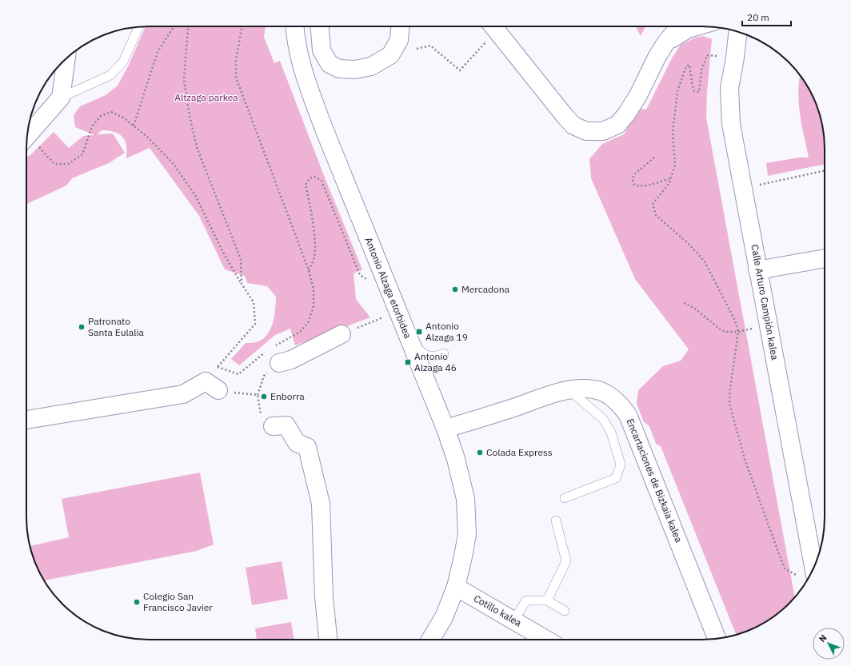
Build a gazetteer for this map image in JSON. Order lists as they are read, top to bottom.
{
  "streets": {
    "street": [
      "Antonio Alzaga etorbidea",
      "Calle Arturo Campión kalea",
      "Encartaciones de Bizkaia kalea",
      "Cotillo kalea"
    ]
  },
  "crossings": [
    ["Antonio Alzaga etorbidea", "Encartaciones de Bizkaia kalea"],
    ["Antonio Alzaga etorbidea", "Cotillo kalea"]
  ],
  "parks": ["Altzaga parkea"],
  "places": {
    "other": [
      "Mercadona",
      "Patronato Santa Eulalia",
      "Enborra",
      "Colada Express",
      "Colegio San Francisco Javier"
    ],
    "transit": ["Antonio Alzaga 19", "Antonio Alzaga 46"]
  },
  "scale_bar": "20 m",
  "north": "top left"
}
